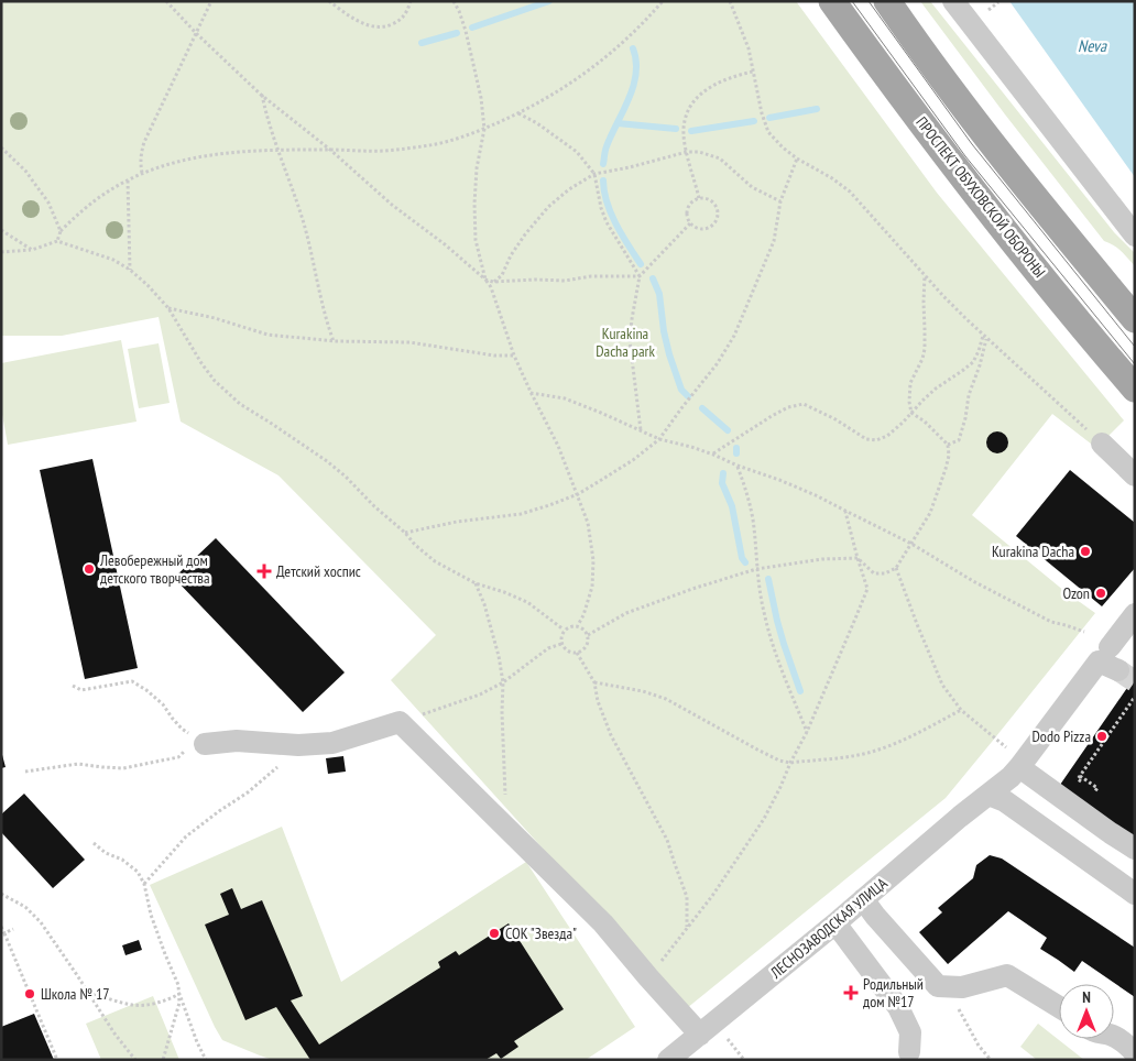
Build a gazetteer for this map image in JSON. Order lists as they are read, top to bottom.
{
  "streets": {
    "main road": ["ПРОСПЕКТ ОБУХОВСКОЙ ОБОРОНЫ"],
    "street": ["ЛЕСНОЗАВОДСКАЯ УЛИЦА"]
  },
  "water": ["Neva"],
  "parks": ["Kurakina Dacha park"],
  "places": {
    "other": [
      "Kurakina Dacha",
      "Левобережный дом детского творчества",
      "Ozon",
      "Dodo Pizza",
      "СОК \"Звезда\"",
      "Школа № 17"
    ],
    "health": ["Детский хоспис", "Родильный дом №17"]
  },
  "north": "top"
}
